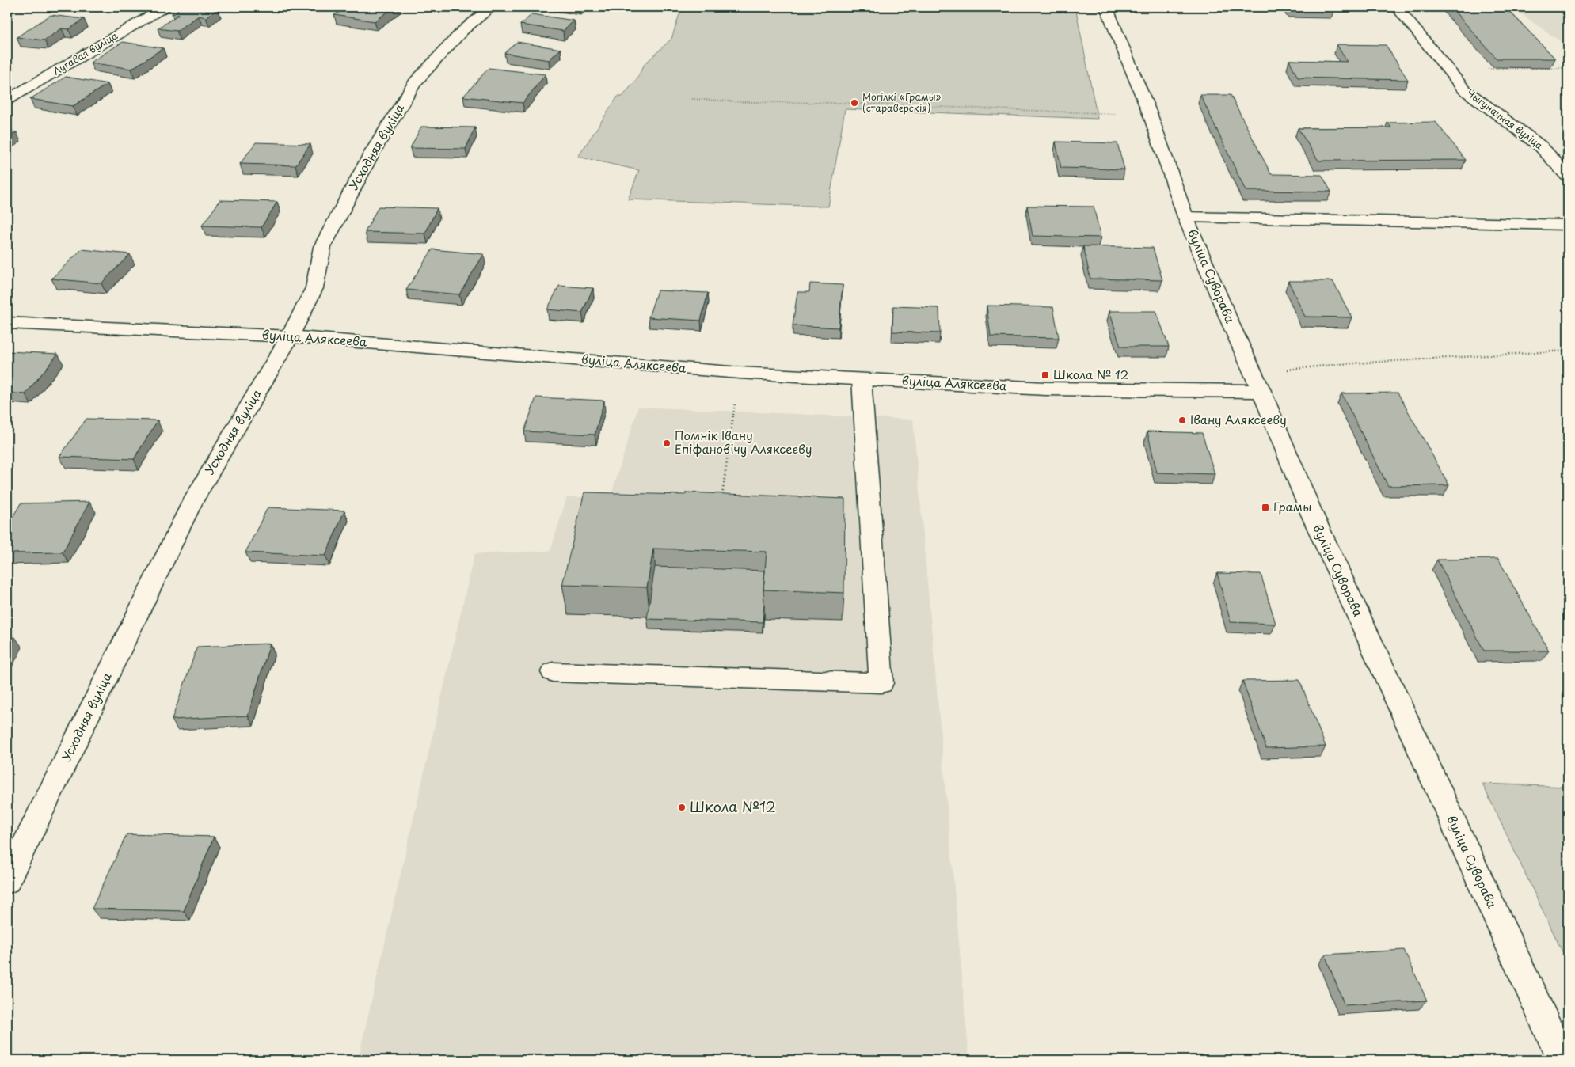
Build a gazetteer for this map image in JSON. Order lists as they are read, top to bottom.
{
  "streets": {
    "street": [
      "Лугавая вуліца",
      "Чыгуначная вуліца",
      "Усходняя вуліца",
      "вуліца Суворава",
      "вуліца Аляксеева"
    ]
  },
  "crossings": [
    ["Усходняя вуліца", "вуліца Аляксеева"],
    ["вуліца Суворава", "вуліца Аляксеева"]
  ],
  "places": {
    "other": [
      "Могілкі «Грамы» (стараверскія)",
      "Івану Аляксееву",
      "Помнік Івану Епіфановічу Аляксееву",
      "Школа №12"
    ],
    "transit": ["Школа № 12", "Грамы"]
  }
}
